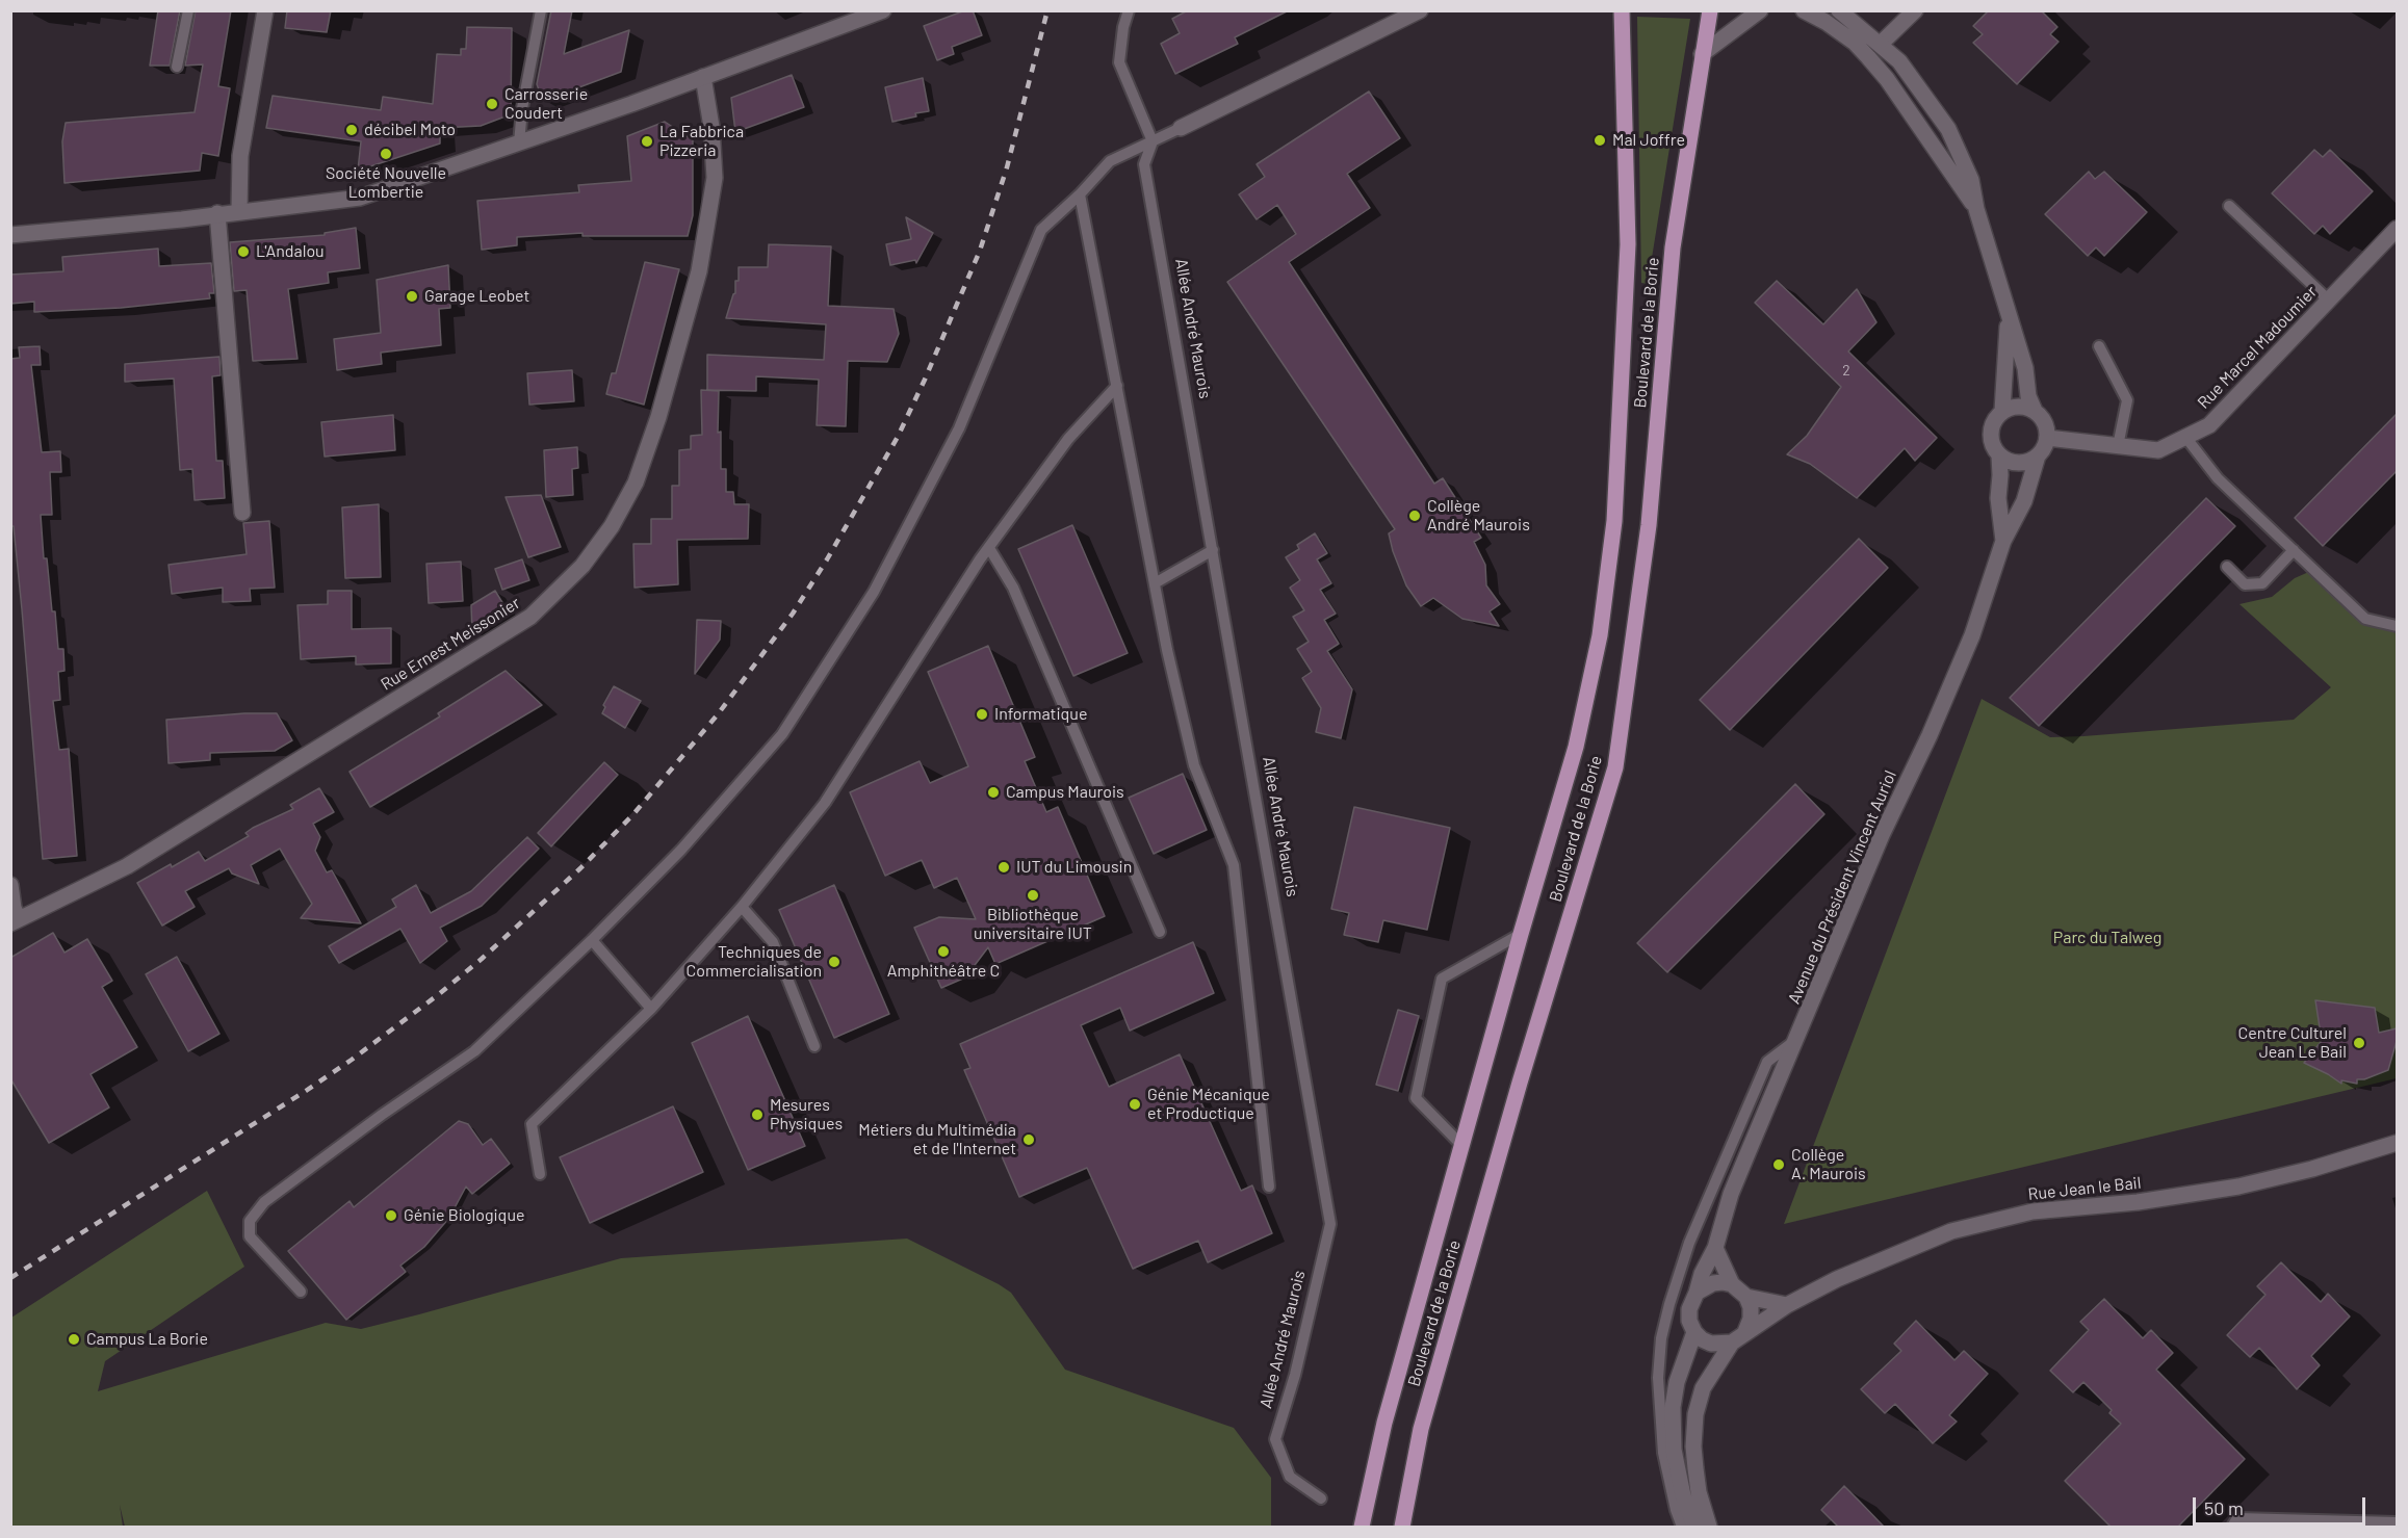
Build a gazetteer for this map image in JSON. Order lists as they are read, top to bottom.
{
  "streets": {
    "main road": ["Boulevard de la Borie"],
    "street": [
      "Rue Marcel Madoumier",
      "Rue Ernest Meissonier",
      "Avenue du Président Vincent Auriol",
      "Rue Jean le Bail"
    ],
    "lane": ["Allée André Maurois"]
  },
  "crossings": [
    ["Rue Marcel Madoumier", "Avenue du Président Vincent Auriol"],
    ["Avenue du Président Vincent Auriol", "Rue Jean le Bail"]
  ],
  "parks": ["Parc du Talweg"],
  "places": [
    "Carrosserie Coudert",
    "décibel Moto",
    "Mal Joffre",
    "La Fabbrica Pizzeria",
    "Société Nouvelle Lombertie",
    "L'Andalou",
    "Garage Leobet",
    "Collège André Maurois",
    "Informatique",
    "Campus Maurois",
    "IUT du Limousin",
    "Bibliothèque universitaire IUT",
    "Amphithéâtre C",
    "Techniques de Commercialisation",
    "Centre Culturel Jean Le Bail",
    "Génie Mécanique et Productique",
    "Mesures Physiques",
    "Métiers du Multimédia et de l'Internet",
    "Collège A. Maurois",
    "Génie Biologique",
    "Campus La Borie"
  ],
  "house_numbers": ["2"],
  "scale_bar": "50 m"
}
